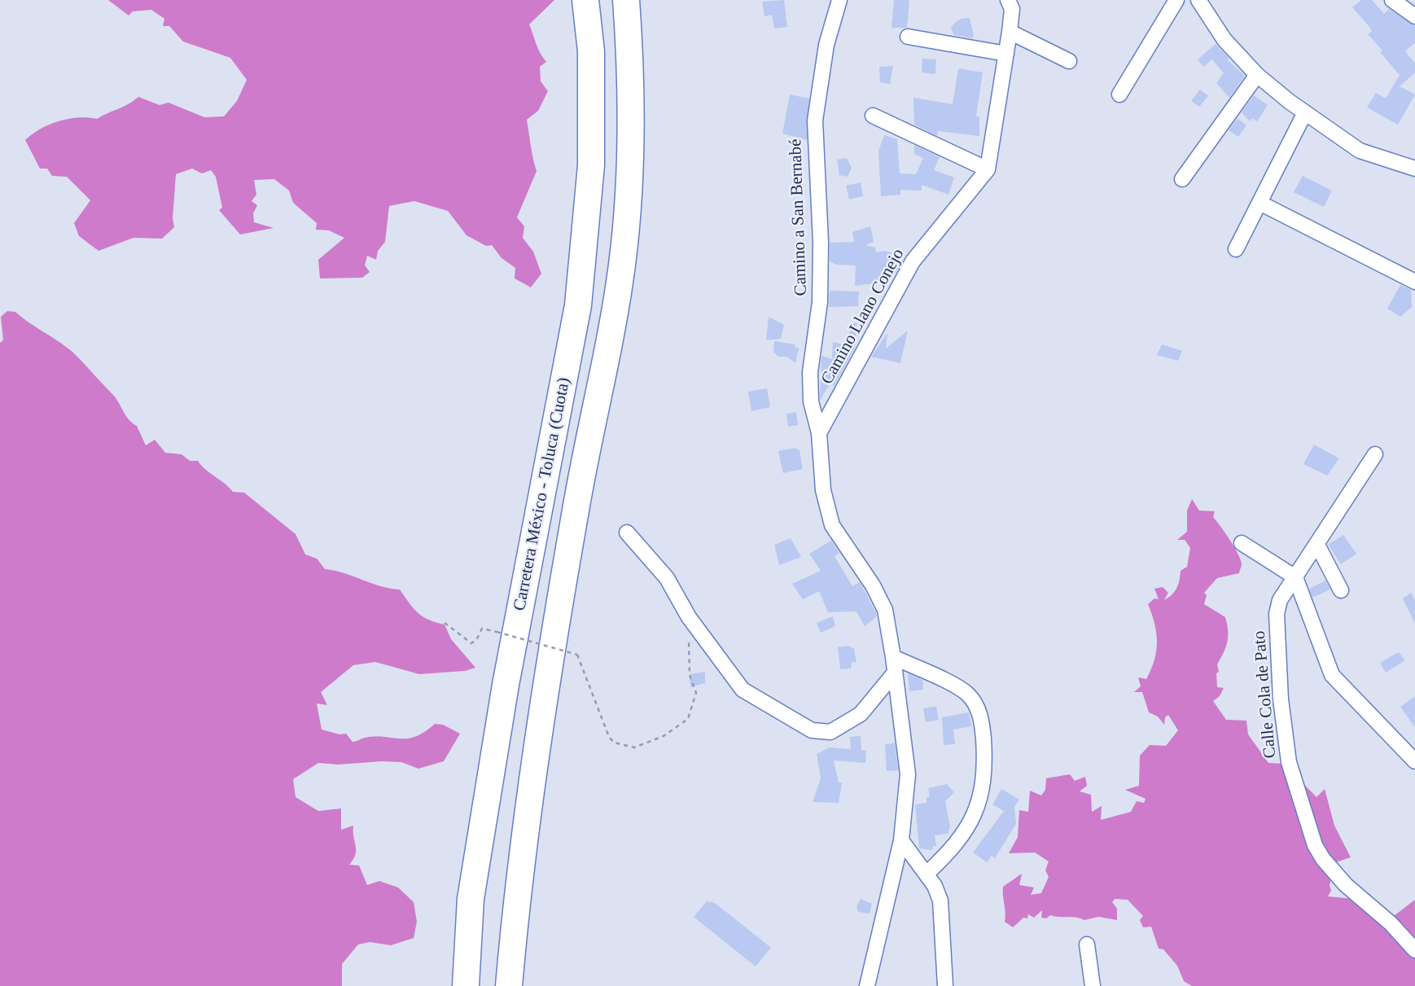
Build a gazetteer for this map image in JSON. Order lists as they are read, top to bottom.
{
  "streets": {
    "highway": ["Carretera México - Toluca (Cuota)"],
    "street": ["Camino a San Bernabé", "Camino Llano Conejo", "Calle Cola de Pato"]
  },
  "crossings": [
    ["Camino a San Bernabé", "Camino Llano Conejo"]
  ]
}
